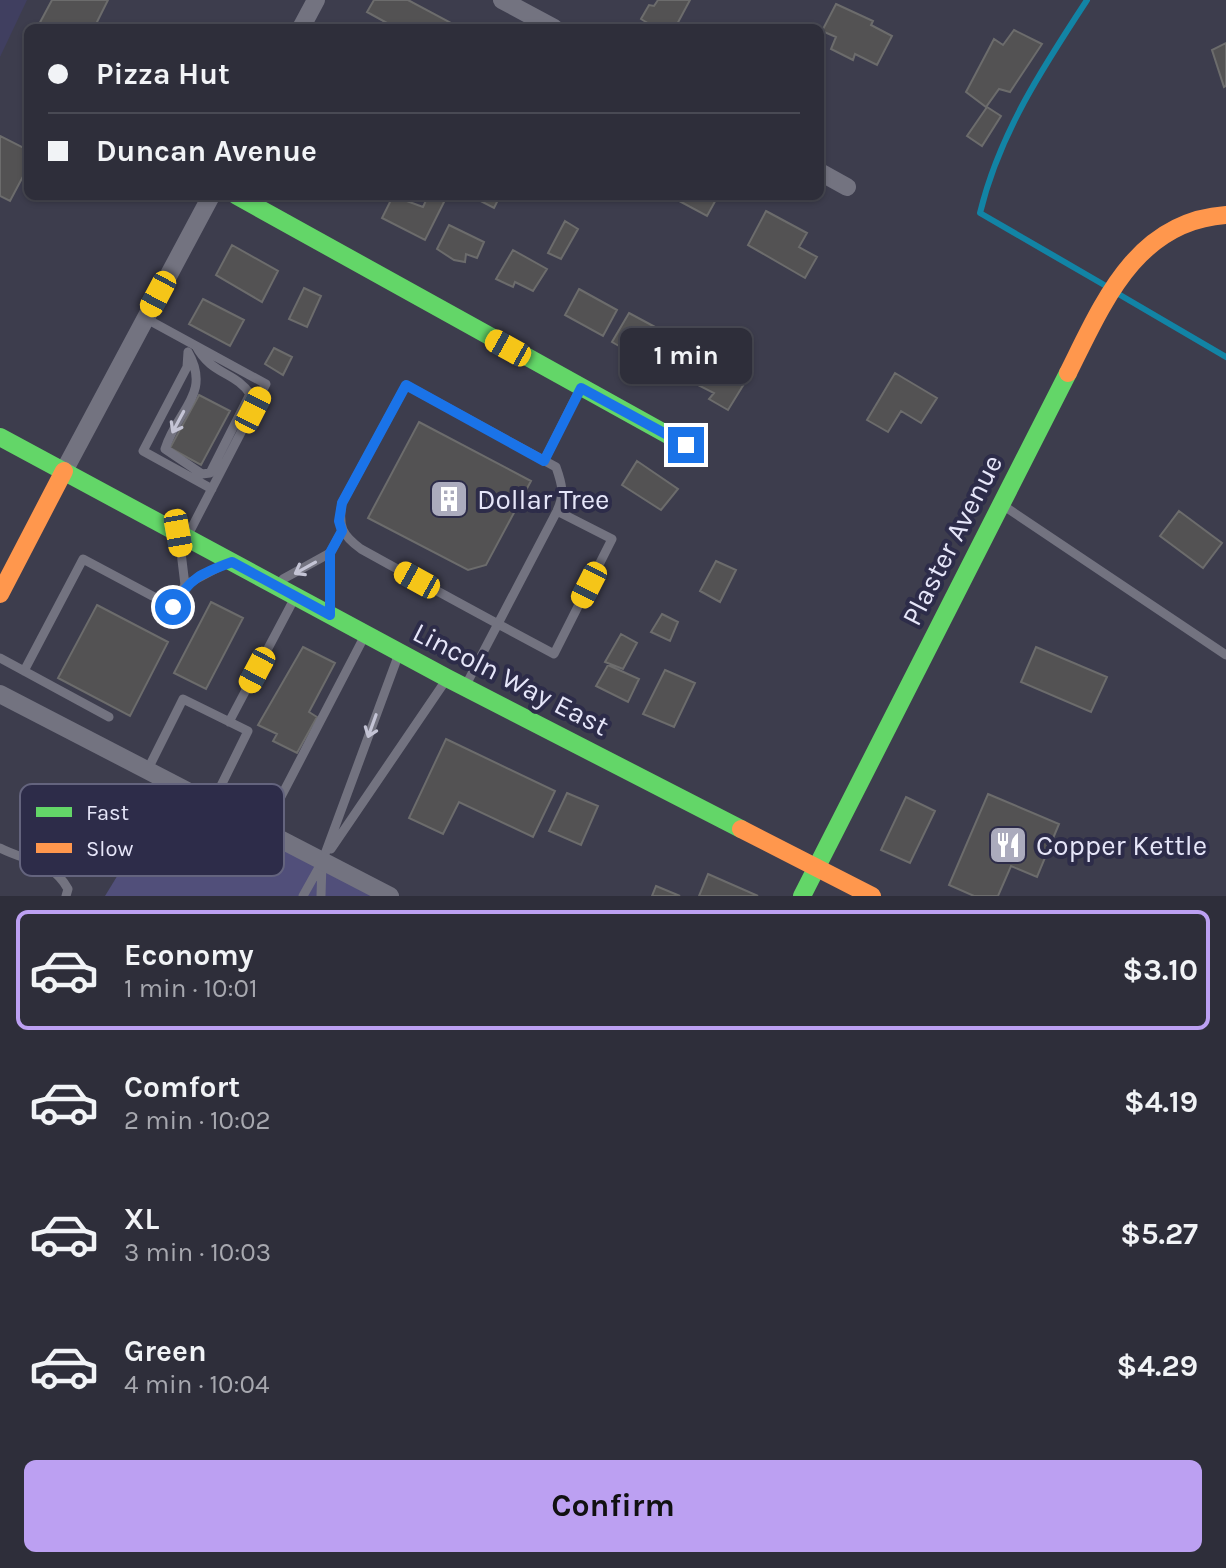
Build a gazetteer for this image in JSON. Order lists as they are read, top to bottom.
{
  "streets": {
    "main road": ["Plaster Avenue", "Lincoln Way East"]
  },
  "crossings": [
    ["Plaster Avenue", "Lincoln Way East"]
  ],
  "places": {
    "building": ["Dollar Tree"],
    "restaurant": ["Copper Kettle"]
  },
  "legend": ["Fast", "Slow"],
  "page": {
    "banner": ["Pizza Hut", "Duncan Avenue"],
    "bubble": "1 min",
    "list": [
      {
        "name": "Economy",
        "note": "1 min · 10:01",
        "value": "$3.10"
      },
      {
        "name": "Comfort",
        "note": "2 min · 10:02",
        "value": "$4.19"
      },
      {
        "name": "XL",
        "note": "3 min · 10:03",
        "value": "$5.27"
      },
      {
        "name": "Green",
        "note": "4 min · 10:04",
        "value": "$4.29"
      }
    ],
    "buttons": "Confirm"
  }
}
